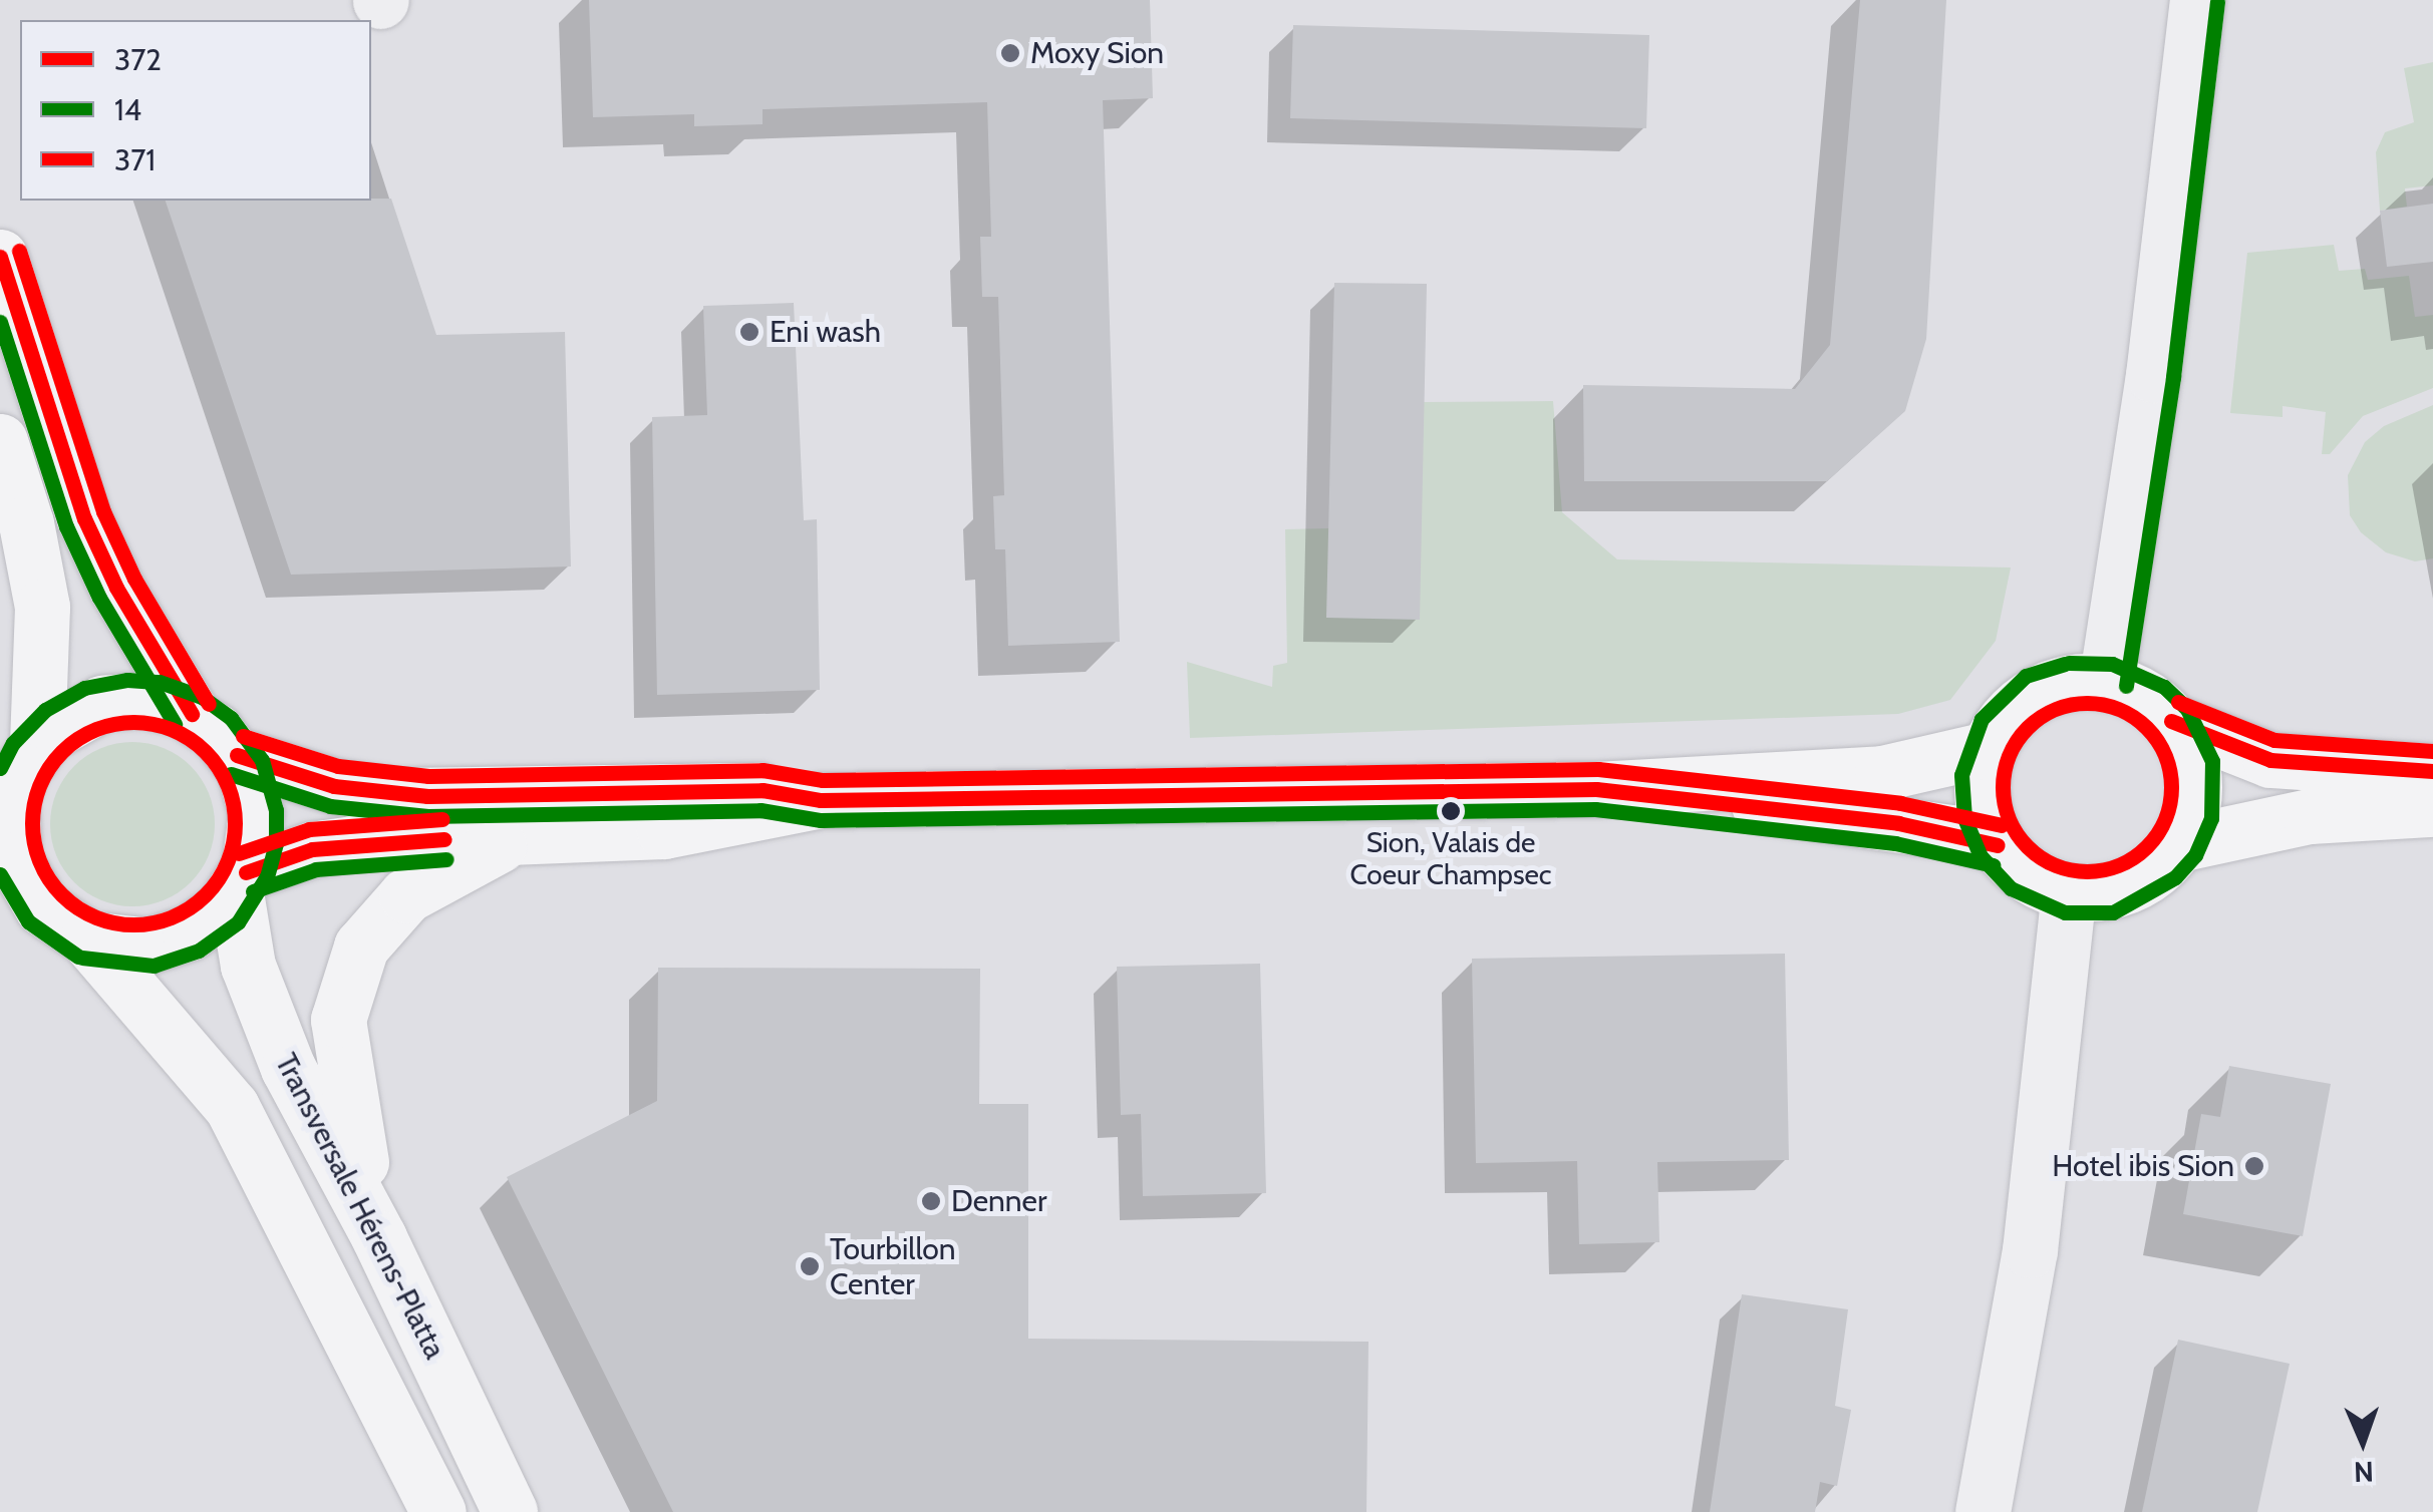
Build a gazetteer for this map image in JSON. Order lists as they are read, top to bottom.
{
  "streets": {
    "street": ["Transversale Hérens-Platta"]
  },
  "places": [
    "Moxy Sion",
    "Eni wash",
    "Sion, Valais de Coeur Champsec",
    "Hotel ibis Sion",
    "Denner",
    "Tourbillon Center"
  ],
  "lines": ["transit line 14", "transit line 371", "transit line 372"],
  "legend": ["372", "14", "371"],
  "north": "bottom"
}
